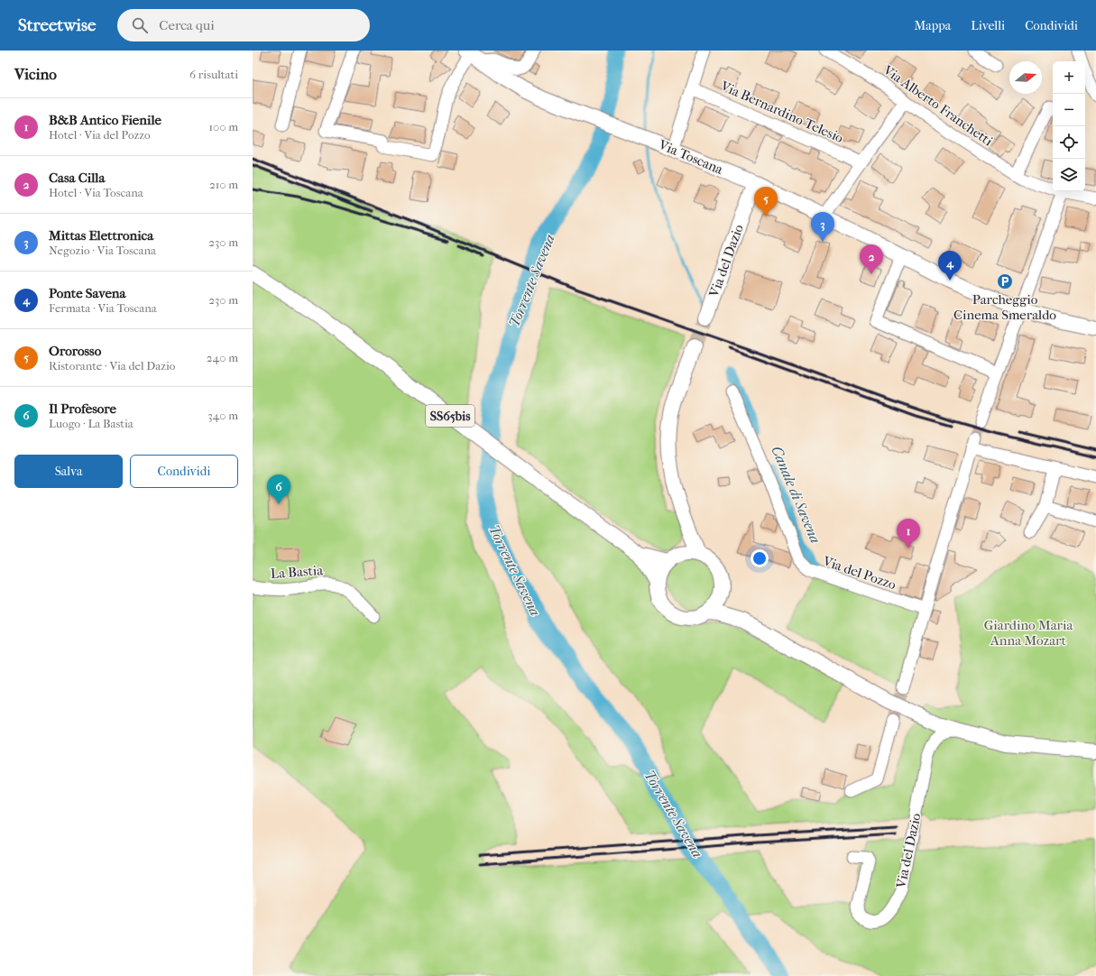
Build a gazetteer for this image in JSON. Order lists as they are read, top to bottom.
{
  "streets": {
    "main road": ["Via Toscana", "Via del Dazio", "SS65bis"],
    "street": [
      "Via Alberto Franchetti",
      "Via Bernardino Telesio",
      "La Bastia",
      "Via del Pozzo"
    ]
  },
  "crossings": [
    ["Via Toscana", "Via del Dazio"]
  ],
  "water": ["Torrente Savena", "Canale di Savena"],
  "parks": ["Giardino Maria Anna Mozart"],
  "places": {
    "parking": ["Parcheggio Cinema Smeraldo"]
  },
  "north": "right",
  "page": {
    "header": "Streetwise",
    "search": "Cerca qui",
    "nav": ["Mappa", "Livelli", "Condividi"],
    "heading": ["Vicino", "6 risultati"],
    "map_buttons": ["+", "−"],
    "list": [
      {
        "mark": "1",
        "name": "B&B Antico Fienile",
        "note": "Hotel · Via del Pozzo",
        "value": "100 m"
      },
      {
        "mark": "2",
        "name": "Casa Cilla",
        "note": "Hotel · Via Toscana",
        "value": "210 m"
      },
      {
        "mark": "3",
        "name": "Mittas Elettronica",
        "note": "Negozio · Via Toscana",
        "value": "230 m"
      },
      {
        "mark": "4",
        "name": "Ponte Savena",
        "note": "Fermata · Via Toscana",
        "value": "230 m"
      },
      {
        "mark": "5",
        "name": "Ororosso",
        "note": "Ristorante · Via del Dazio",
        "value": "240 m"
      },
      {
        "mark": "6",
        "name": "Il Profesore",
        "note": "Luogo · La Bastia",
        "value": "340 m"
      }
    ],
    "pins": [
      "5",
      "3",
      "2",
      "4",
      "6",
      "1"
    ],
    "buttons": ["Salva", "Condividi"]
  }
}
